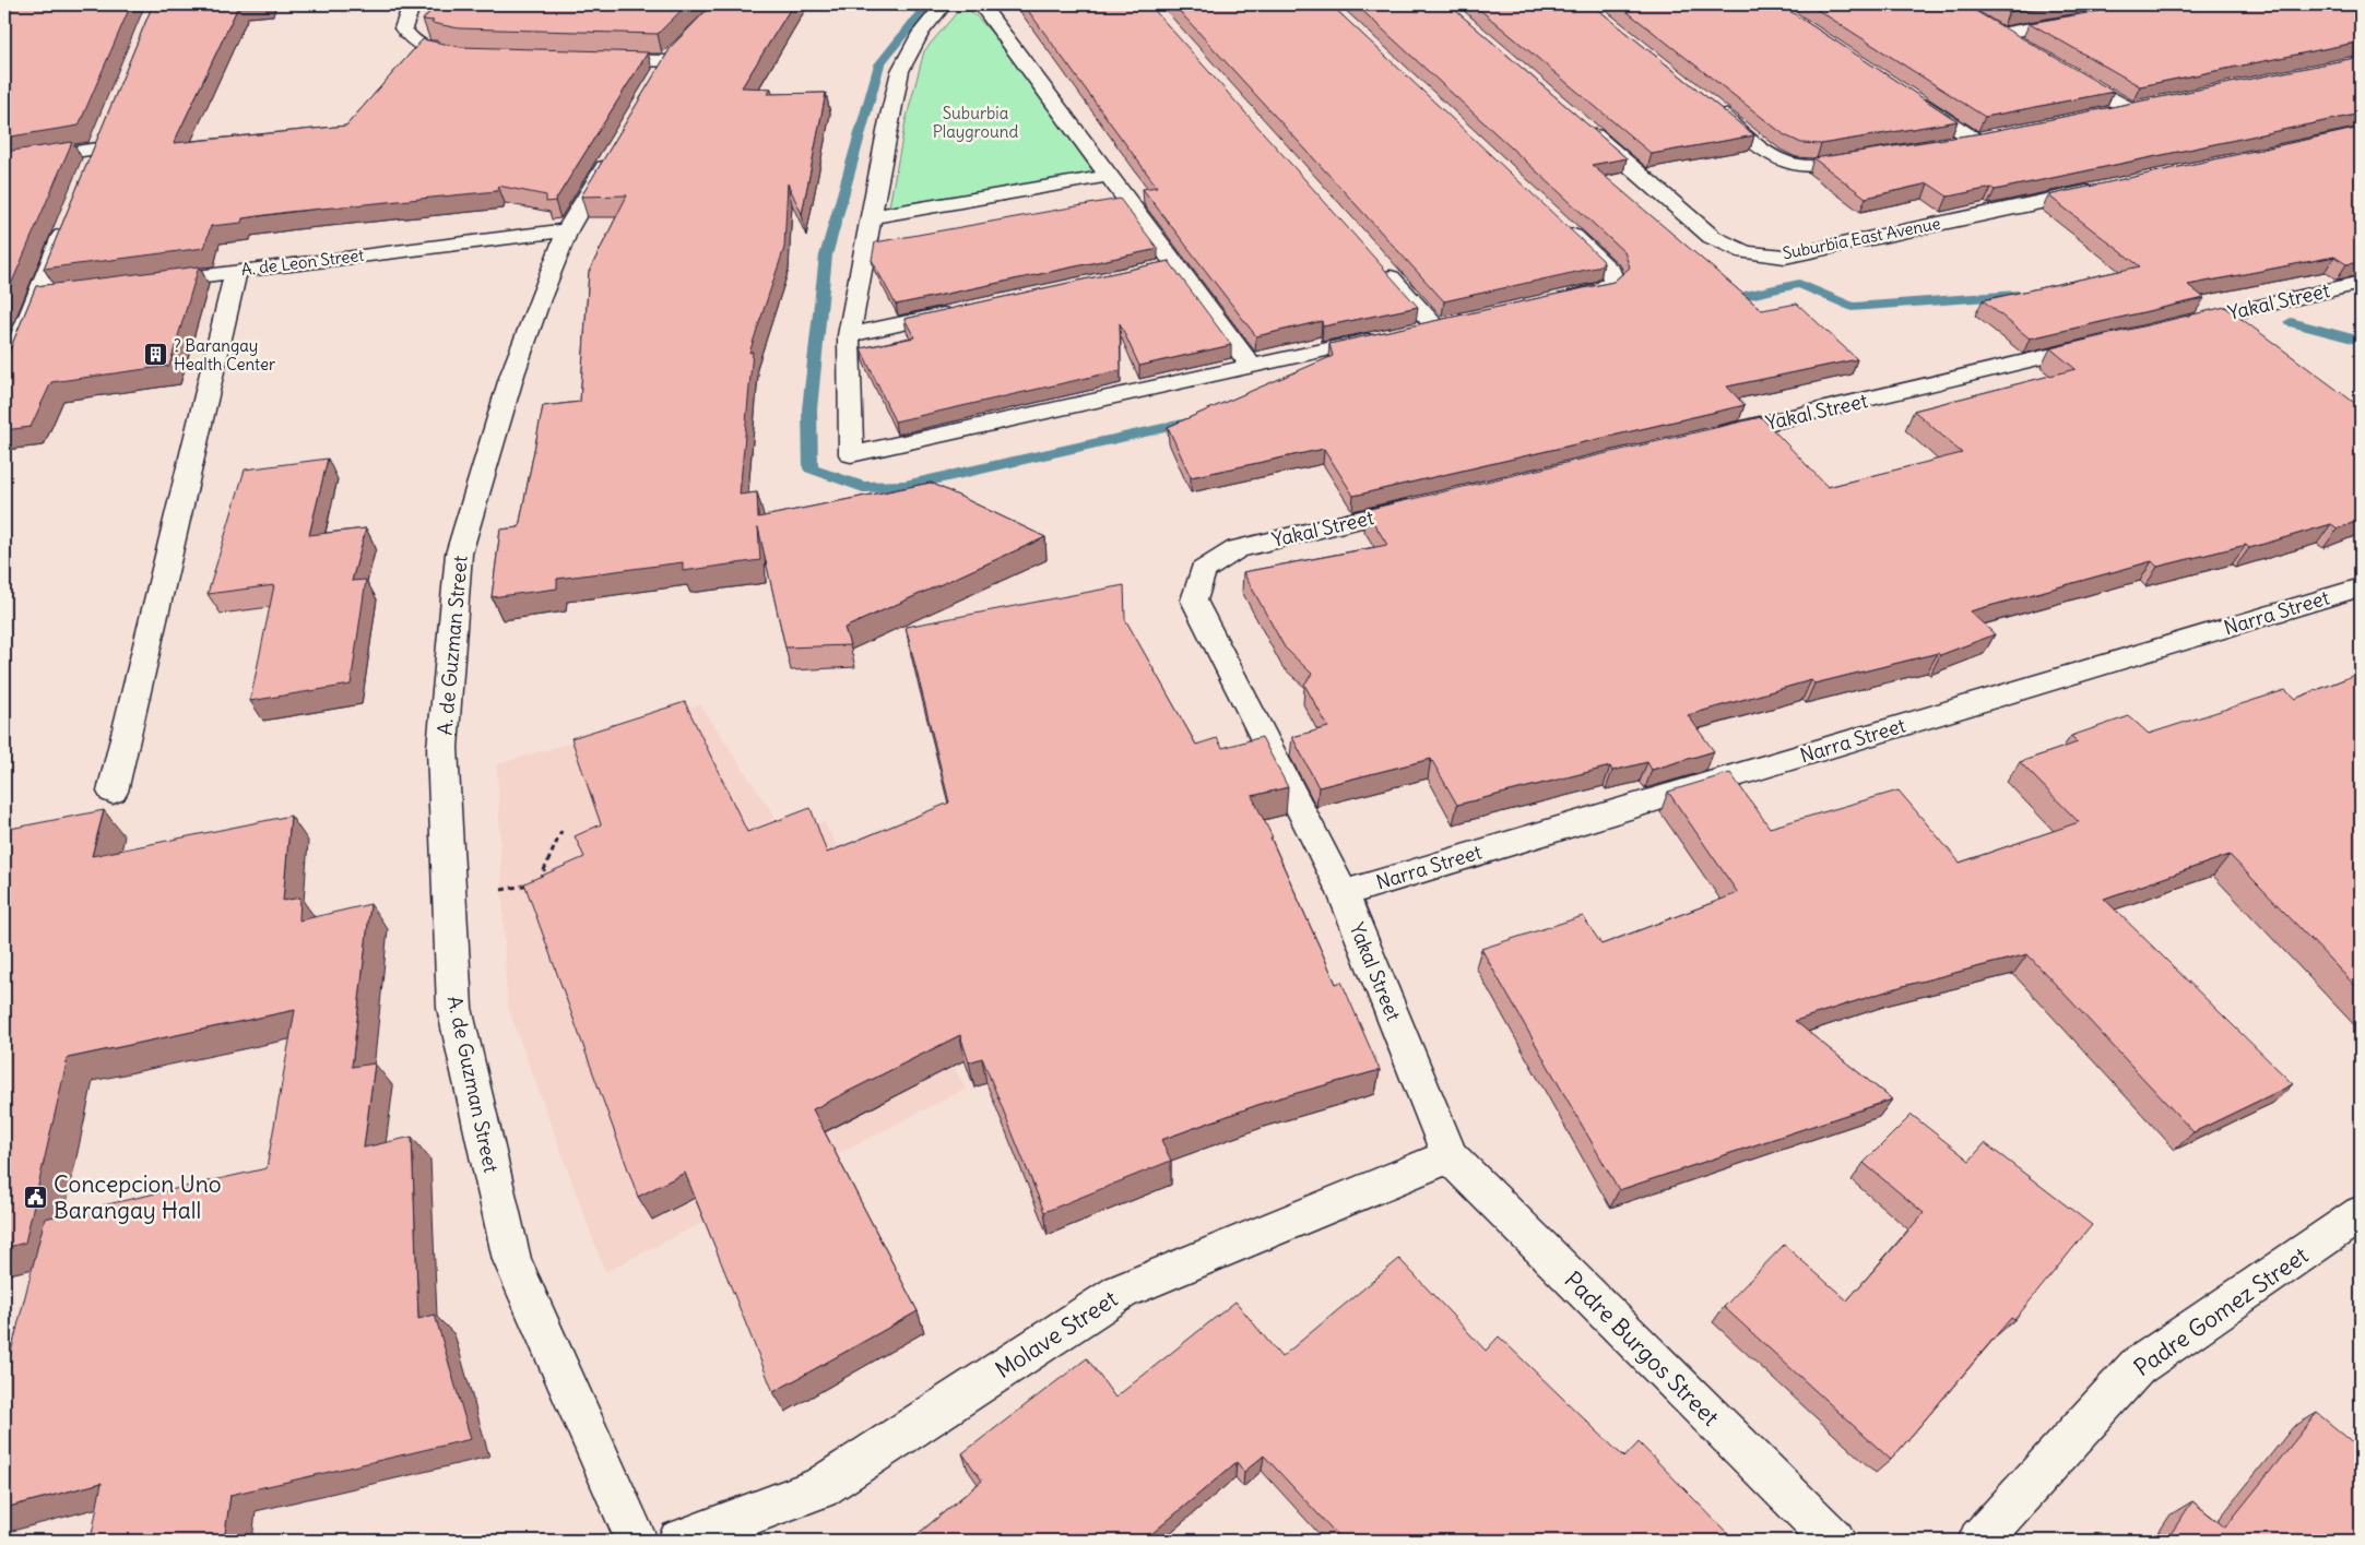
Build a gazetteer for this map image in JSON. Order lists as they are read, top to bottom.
{
  "streets": {
    "street": [
      "Suburbia East Avenue",
      "A. de Leon Street",
      "Yakal Street",
      "Narra Street",
      "A. de Guzman Street",
      "Padre Gomez Street",
      "Molave Street",
      "Padre Burgos Street"
    ]
  },
  "crossings": [
    ["A. de Leon Street", "A. de Guzman Street"],
    ["Yakal Street", "Narra Street"],
    ["Yakal Street", "Molave Street"],
    ["Yakal Street", "Padre Burgos Street"],
    ["Molave Street", "Padre Burgos Street"]
  ],
  "parks": ["Suburbia Playground"],
  "places": {
    "building": ["? Barangay Health Center"],
    "public building": ["Concepcion Uno Barangay Hall"]
  }
}
